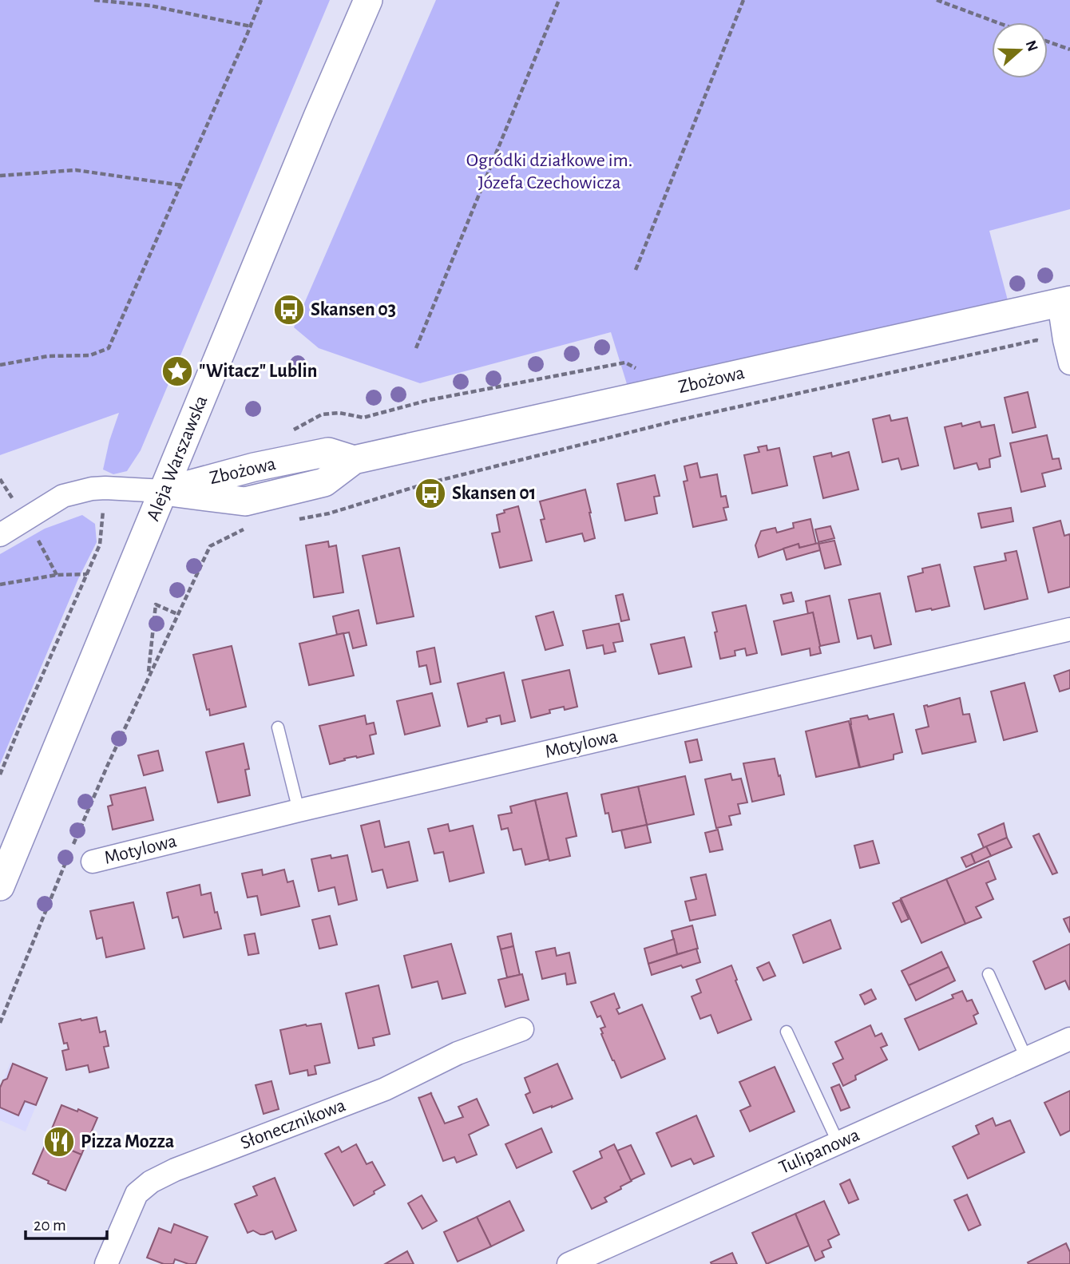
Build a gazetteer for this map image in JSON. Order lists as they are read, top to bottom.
{
  "streets": {
    "street": [
      "Zbożowa",
      "Aleja Warszawska",
      "Motylowa",
      "Słonecznikowa",
      "Tulipanowa"
    ]
  },
  "crossings": [
    ["Zbożowa", "Aleja Warszawska"]
  ],
  "parks": ["Ogródki działkowe im. Józefa Czechowicza"],
  "places": {
    "bus stop": ["Skansen 03", "Skansen 01"],
    "place": ["\"Witacz\" Lublin"],
    "restaurant": ["Pizza Mozza"]
  },
  "scale_bar": "20 m",
  "north": "right"
}
